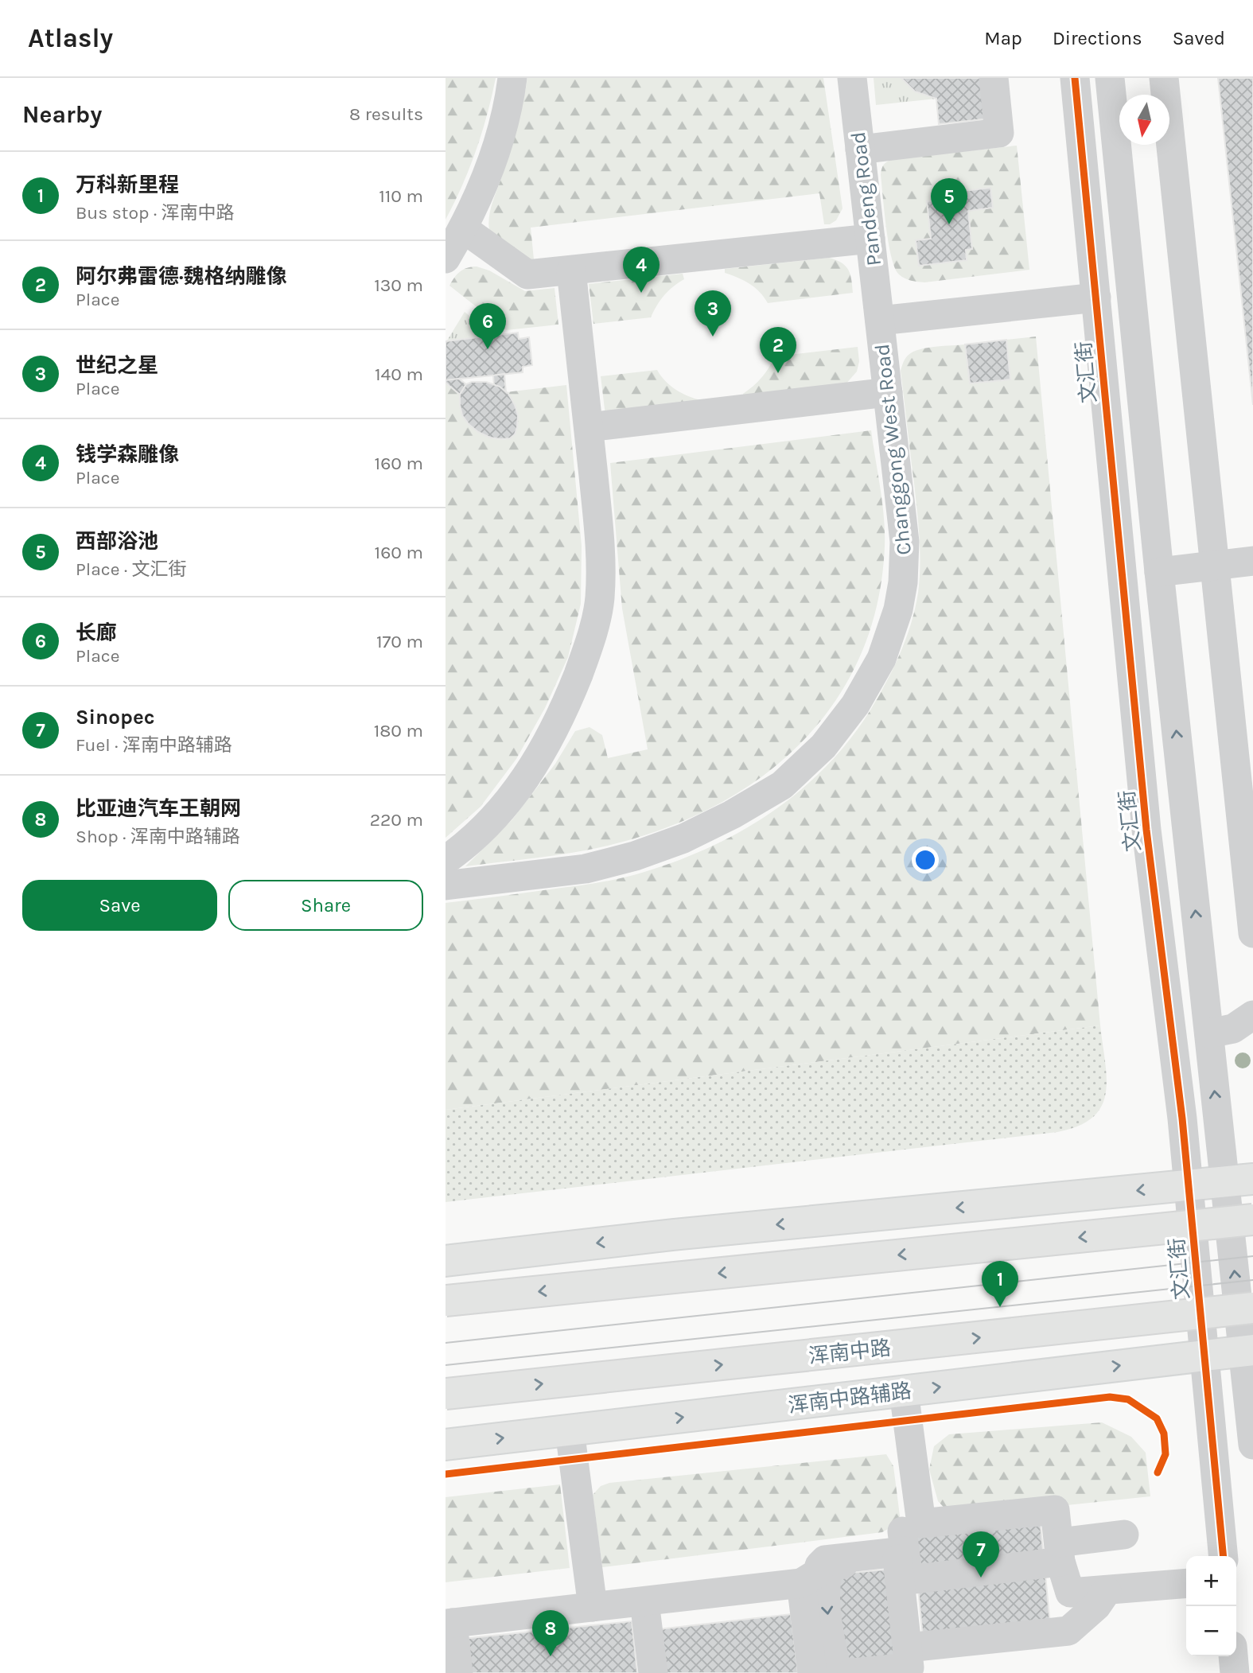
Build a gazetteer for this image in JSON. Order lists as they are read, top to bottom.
{
  "streets": {
    "main road": ["浑南中路", "浑南中路辅路"],
    "street": ["Pandeng Road", "文汇街", "Changgong West Road"]
  },
  "crossings": [
    ["Pandeng Road", "Changgong West Road"],
    ["文汇街", "浑南中路辅路"]
  ],
  "north": "bottom",
  "page": {
    "header": "Atlasly",
    "nav": ["Map", "Directions", "Saved"],
    "heading": ["Nearby", "8 results"],
    "list": [
      {
        "mark": "1",
        "name": "万科新里程",
        "note": "Bus stop · 浑南中路",
        "value": "110 m"
      },
      {
        "mark": "2",
        "name": "阿尔弗雷德·魏格纳雕像",
        "note": "Place",
        "value": "130 m"
      },
      {
        "mark": "3",
        "name": "世纪之星",
        "note": "Place",
        "value": "140 m"
      },
      {
        "mark": "4",
        "name": "钱学森雕像",
        "note": "Place",
        "value": "160 m"
      },
      {
        "mark": "5",
        "name": "西部浴池",
        "note": "Place · 文汇街",
        "value": "160 m"
      },
      {
        "mark": "6",
        "name": "长廊",
        "note": "Place",
        "value": "170 m"
      },
      {
        "mark": "7",
        "name": "Sinopec",
        "note": "Fuel · 浑南中路辅路",
        "value": "180 m"
      },
      {
        "mark": "8",
        "name": "比亚迪汽车王朝网",
        "note": "Shop · 浑南中路辅路",
        "value": "220 m"
      }
    ],
    "pins": [
      "5",
      "4",
      "3",
      "6",
      "2",
      "1",
      "7",
      "8"
    ],
    "buttons": ["Save", "Share"],
    "map_buttons": ["+", "−"]
  }
}
